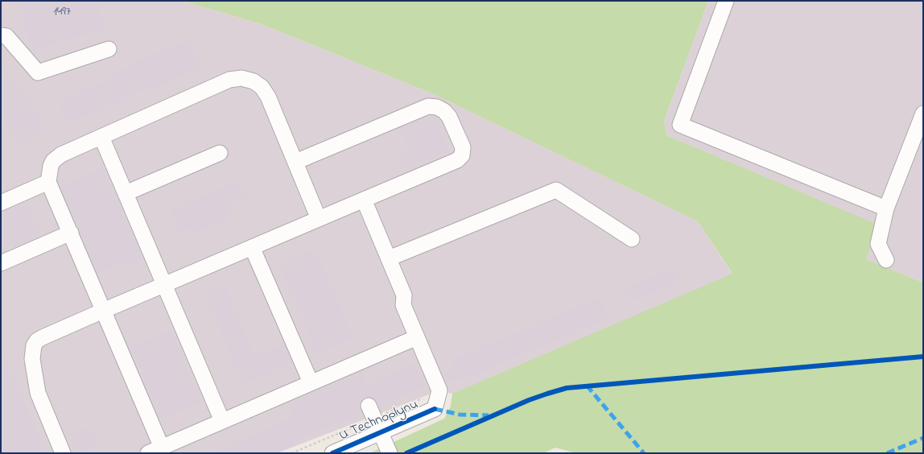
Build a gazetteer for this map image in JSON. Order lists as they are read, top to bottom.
{
  "streets": {
    "street": ["U Technoplynu"]
  },
  "house_numbers": ["1497"]
}
